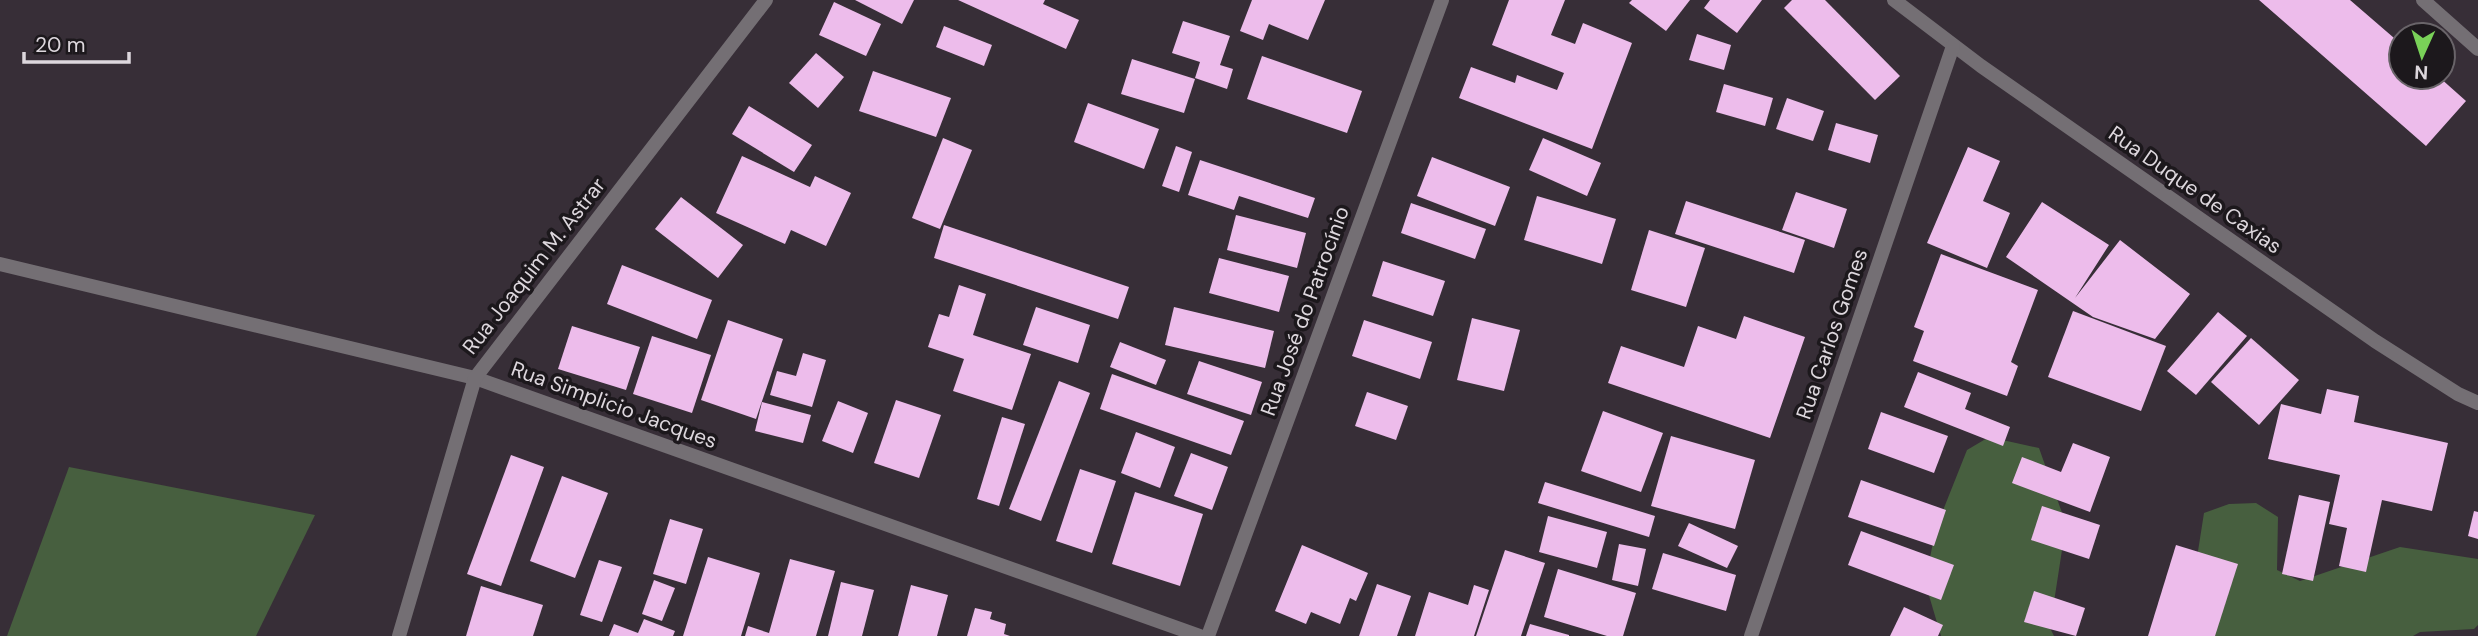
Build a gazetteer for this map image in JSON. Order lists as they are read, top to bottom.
{
  "streets": {
    "street": [
      "Rua Duque de Caxias",
      "Rua Joaquim M. Astrar",
      "Rua José do Patrocínio",
      "Rua Carlos Gomes",
      "Rua Simplicio Jacques"
    ]
  },
  "crossings": [
    ["Rua Duque de Caxias", "Rua Carlos Gomes"],
    ["Rua Joaquim M. Astrar", "Rua Simplicio Jacques"]
  ],
  "scale_bar": "20 m",
  "north": "bottom"
}
